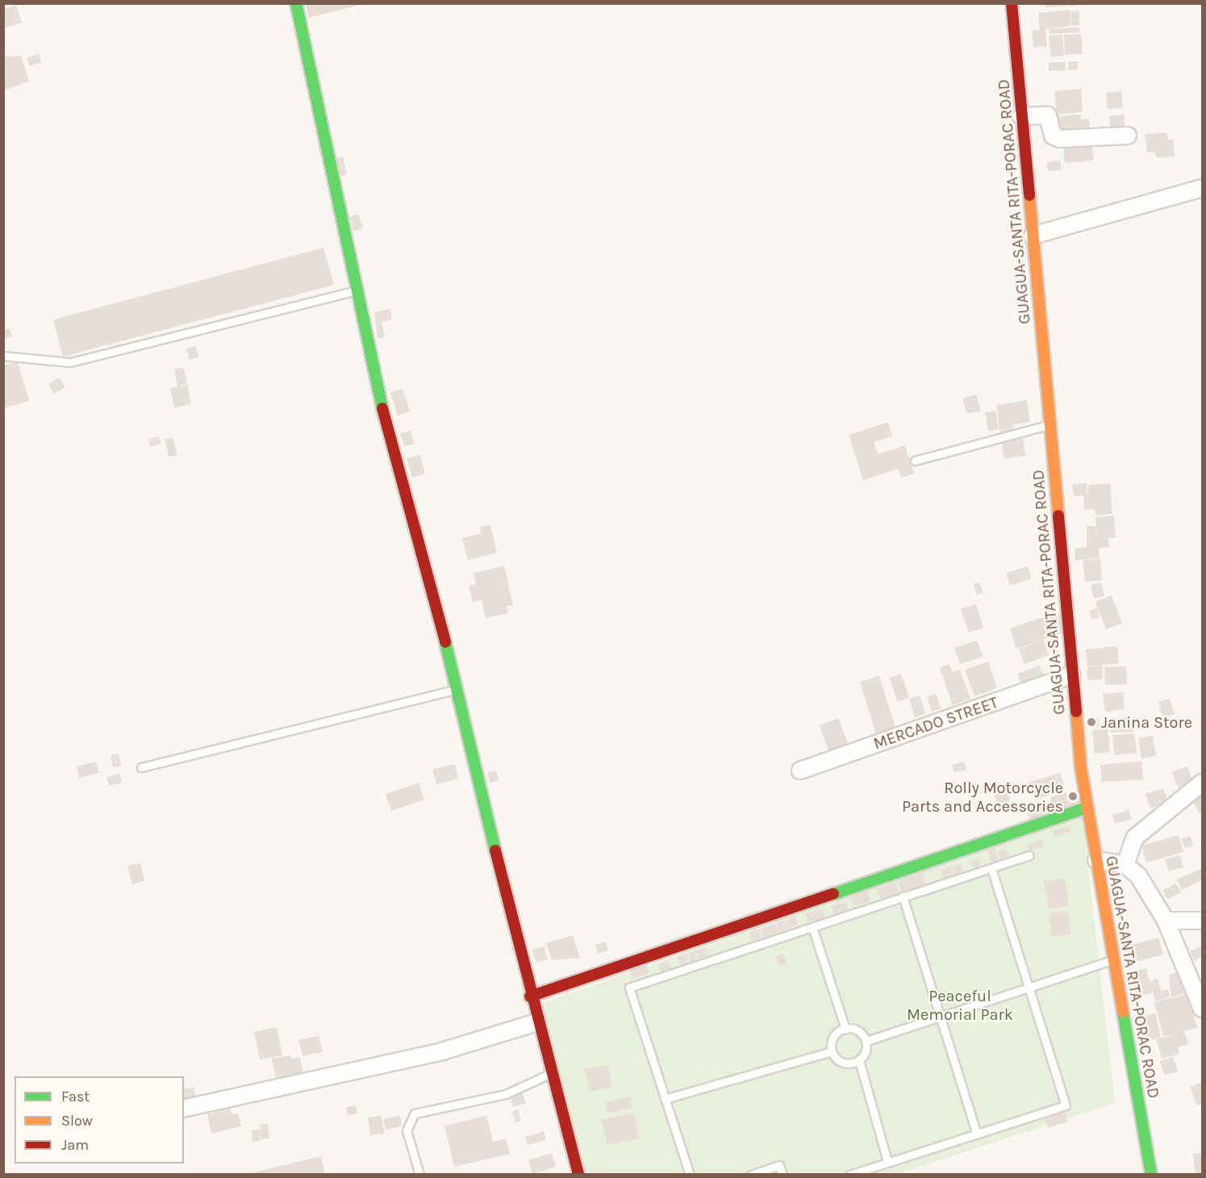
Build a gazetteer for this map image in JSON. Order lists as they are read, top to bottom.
{
  "streets": {
    "street": ["GUAGUA-SANTA RITA-PORAC ROAD", "MERCADO STREET"]
  },
  "crossings": [
    ["GUAGUA-SANTA RITA-PORAC ROAD", "MERCADO STREET"]
  ],
  "parks": ["Peaceful Memorial Park"],
  "places": ["Janina Store", "Rolly Motorcycle Parts and Accessories"],
  "legend": ["Fast", "Slow", "Jam"]
}
